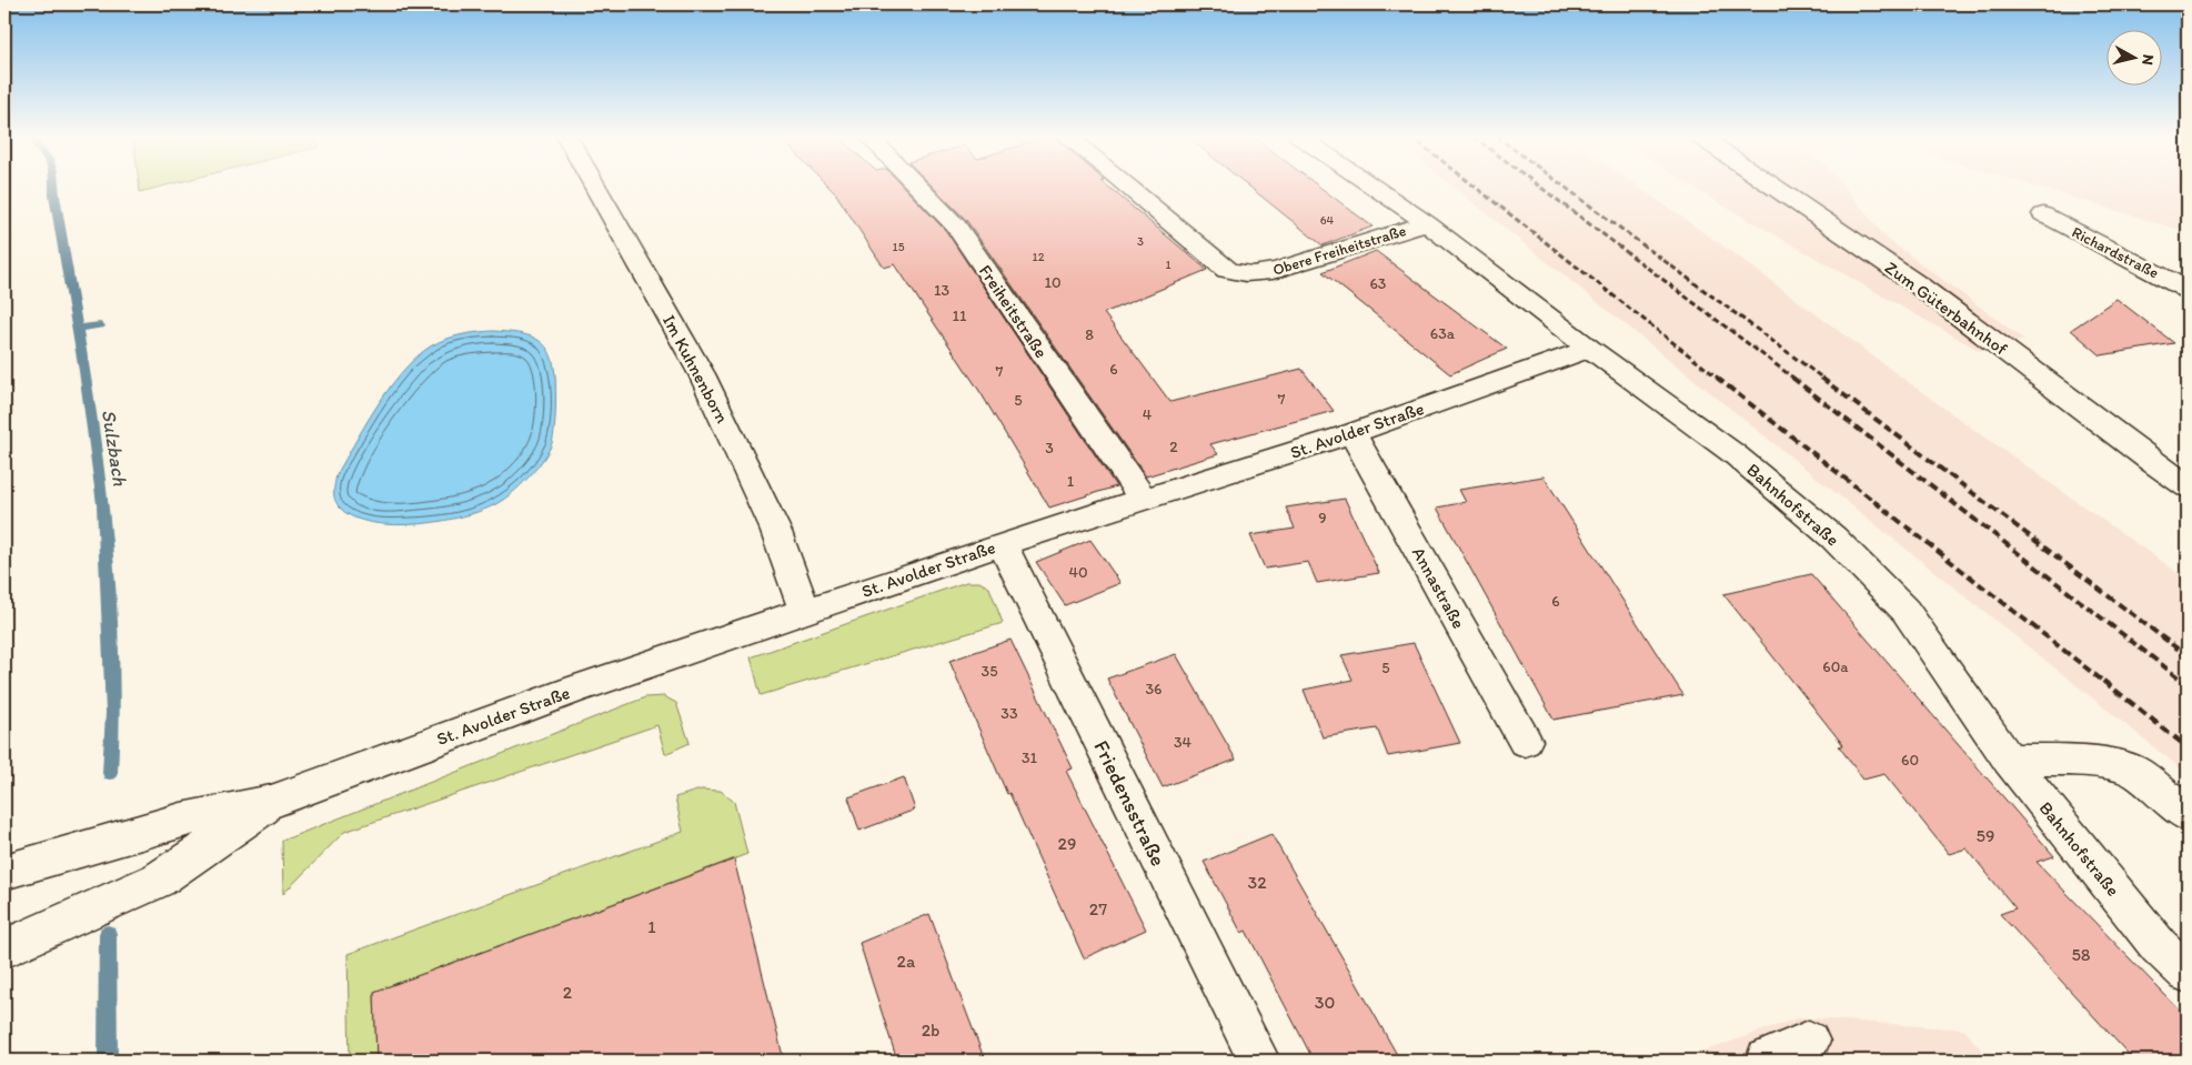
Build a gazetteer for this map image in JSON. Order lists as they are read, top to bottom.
{
  "streets": {
    "street": [
      "Obere Freiheitstraße",
      "Richardstraße",
      "Zum Güterbahnhof",
      "Freiheitstraße",
      "Im Kuhnenborn",
      "St. Avolder Straße",
      "Bahnhofstraße",
      "Annastraße",
      "Friedensstraße"
    ]
  },
  "crossings": [
    ["Obere Freiheitstraße", "Bahnhofstraße"],
    ["Freiheitstraße", "St. Avolder Straße"],
    ["Im Kuhnenborn", "St. Avolder Straße"],
    ["St. Avolder Straße", "Bahnhofstraße"],
    ["St. Avolder Straße", "Annastraße"],
    ["St. Avolder Straße", "Friedensstraße"]
  ],
  "water": ["Sulzbach"],
  "house_numbers": [
    "64",
    "3",
    "15",
    "12",
    "1",
    "10",
    "63",
    "13",
    "11",
    "63a",
    "8",
    "6",
    "7",
    "7",
    "5",
    "4",
    "2",
    "3",
    "1",
    "9",
    "40",
    "6",
    "60a",
    "5",
    "35",
    "36",
    "33",
    "34",
    "31",
    "60",
    "59",
    "29",
    "32",
    "27",
    "1",
    "58",
    "2a",
    "2",
    "30",
    "2b"
  ],
  "north": "right"
}
